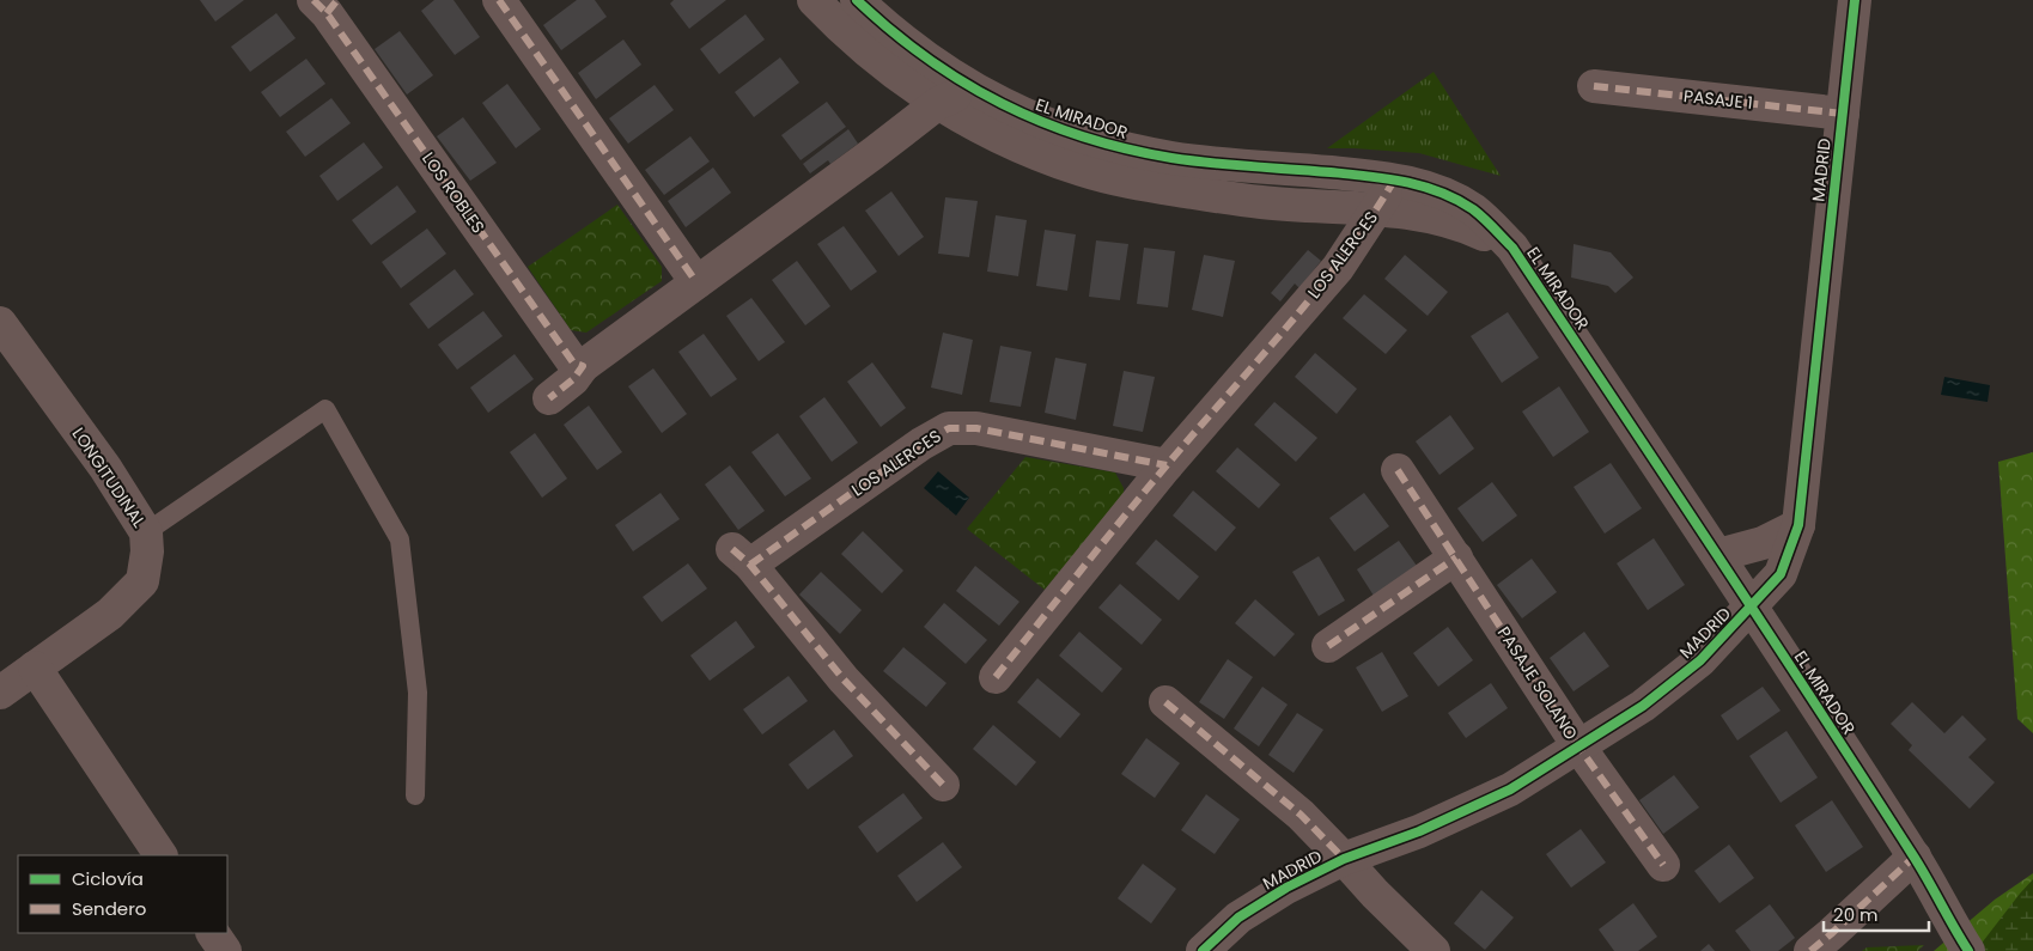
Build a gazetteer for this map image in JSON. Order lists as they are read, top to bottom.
{
  "streets": {
    "street": [
      "PASAJE 1",
      "EL MIRADOR",
      "MADRID",
      "LOS ROBLES",
      "LOS ALERCES",
      "LONGITUDINAL",
      "PASAJE SOLANO"
    ]
  },
  "crossings": [
    ["PASAJE 1", "MADRID"],
    ["EL MIRADOR", "MADRID"],
    ["EL MIRADOR", "LOS ALERCES"],
    ["MADRID", "PASAJE SOLANO"]
  ],
  "legend": ["Ciclovía", "Sendero"],
  "scale_bar": "20 m"
}
